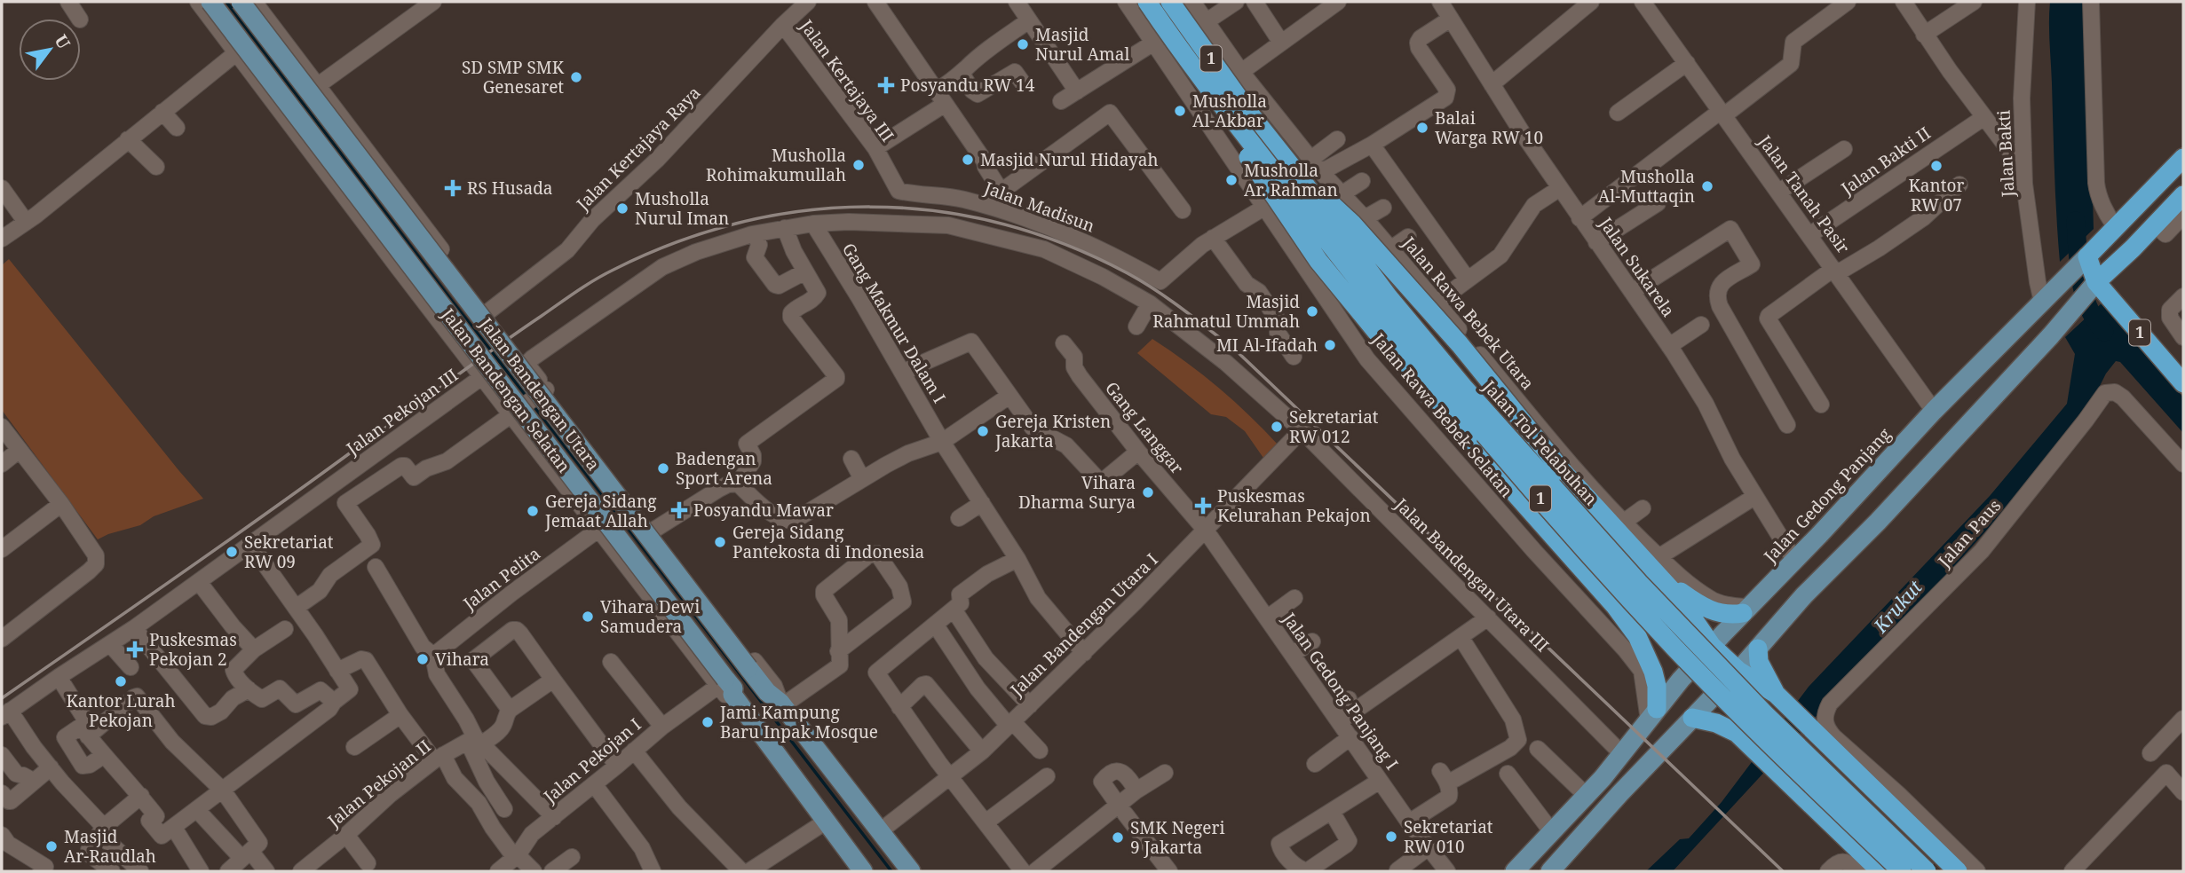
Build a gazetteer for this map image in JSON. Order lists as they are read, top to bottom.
{
  "streets": {
    "highway": ["1", "Jalan Tol Pelabuhan", "Jalan Gedong Panjang"],
    "main road": ["Jalan Bandengan Selatan", "Jalan Bandengan Utara"],
    "street": [
      "Jalan Kertajaya III",
      "Jalan Kertajaya Raya",
      "Jalan Bakti",
      "Jalan Bakti II",
      "Jalan Tanah Pasir",
      "Jalan Madisun",
      "Jalan Sukarela",
      "Jalan Rawa Bebek Utara",
      "Gang Makmur Dalam I",
      "Jalan Pekojan III",
      "Jalan Rawa Bebek Selatan",
      "Gang Langgar",
      "Jalan Paus",
      "Jalan Bandengan Utara III",
      "Jalan Pelita",
      "Jalan Bandengan Utara I",
      "Jalan Gedong Panjang I",
      "Jalan Pekojan I",
      "Jalan Pekojan II"
    ]
  },
  "crossings": [
    ["1", "Jalan Gedong Panjang"],
    ["Jalan Kertajaya III", "Jalan Kertajaya Raya"],
    ["Jalan Kertajaya III", "Jalan Madisun"],
    ["Jalan Kertajaya Raya", "Jalan Bandengan Selatan"],
    ["Jalan Kertajaya Raya", "Jalan Bandengan Utara"],
    ["Jalan Bakti", "Jalan Gedong Panjang"],
    ["Jalan Bakti II", "Jalan Tanah Pasir"],
    ["Jalan Tanah Pasir", "Jalan Gedong Panjang"],
    ["Jalan Sukarela", "Jalan Gedong Panjang"],
    ["Gang Makmur Dalam I", "Jalan Bandengan Utara III"],
    ["Gang Makmur Dalam I", "Jalan Bandengan Utara I"],
    ["Jalan Bandengan Selatan", "Jalan Pekojan III"],
    ["Jalan Bandengan Selatan", "Jalan Pekojan I"],
    ["Jalan Bandengan Utara", "Jalan Bandengan Utara I"],
    ["Jalan Pekojan III", "Jalan Pelita"],
    ["Jalan Pekojan III", "Jalan Pekojan I"],
    ["Jalan Rawa Bebek Selatan", "Jalan Gedong Panjang"],
    ["Gang Langgar", "Jalan Bandengan Utara I"],
    ["Gang Langgar", "Jalan Gedong Panjang I"],
    ["Jalan Gedong Panjang", "Jalan Bandengan Utara III"],
    ["Jalan Bandengan Utara III", "Jalan Bandengan Utara I"],
    ["Jalan Bandengan Utara I", "Jalan Gedong Panjang I"]
  ],
  "water": ["Krukut"],
  "places": {
    "other": [
      "Masjid Nurul Amal",
      "SD SMP SMK Genesaret",
      "Musholla Al-Akbar",
      "Balai Warga RW 10",
      "Masjid Nurul Hidayah",
      "Musholla Rohimakumullah",
      "Kantor RW 07",
      "Musholla Ar. Rahman",
      "Musholla Al-Muttaqin",
      "Musholla Nurul Iman",
      "Masjid Rahmatul Ummah",
      "MI Al-Ifadah",
      "Sekretariat RW 012",
      "Gereja Kristen Jakarta",
      "Badengan Sport Arena",
      "Vihara Dharma Surya",
      "Gereja Sidang Jemaat Allah",
      "Gereja Sidang Pantekosta di Indonesia",
      "Sekretariat RW 09",
      "Vihara Dewi Samudera",
      "Vihara",
      "Kantor Lurah Pekojan",
      "Jami Kampung Baru Inpak Mosque",
      "Sekretariat RW 010",
      "SMK Negeri 9 Jakarta",
      "Masjid Ar-Raudlah"
    ],
    "health": [
      "Posyandu RW 14",
      "RS Husada",
      "Puskesmas Kelurahan Pekajon",
      "Posyandu Mawar",
      "Puskesmas Pekojan 2"
    ]
  },
  "north": "top right"
}
